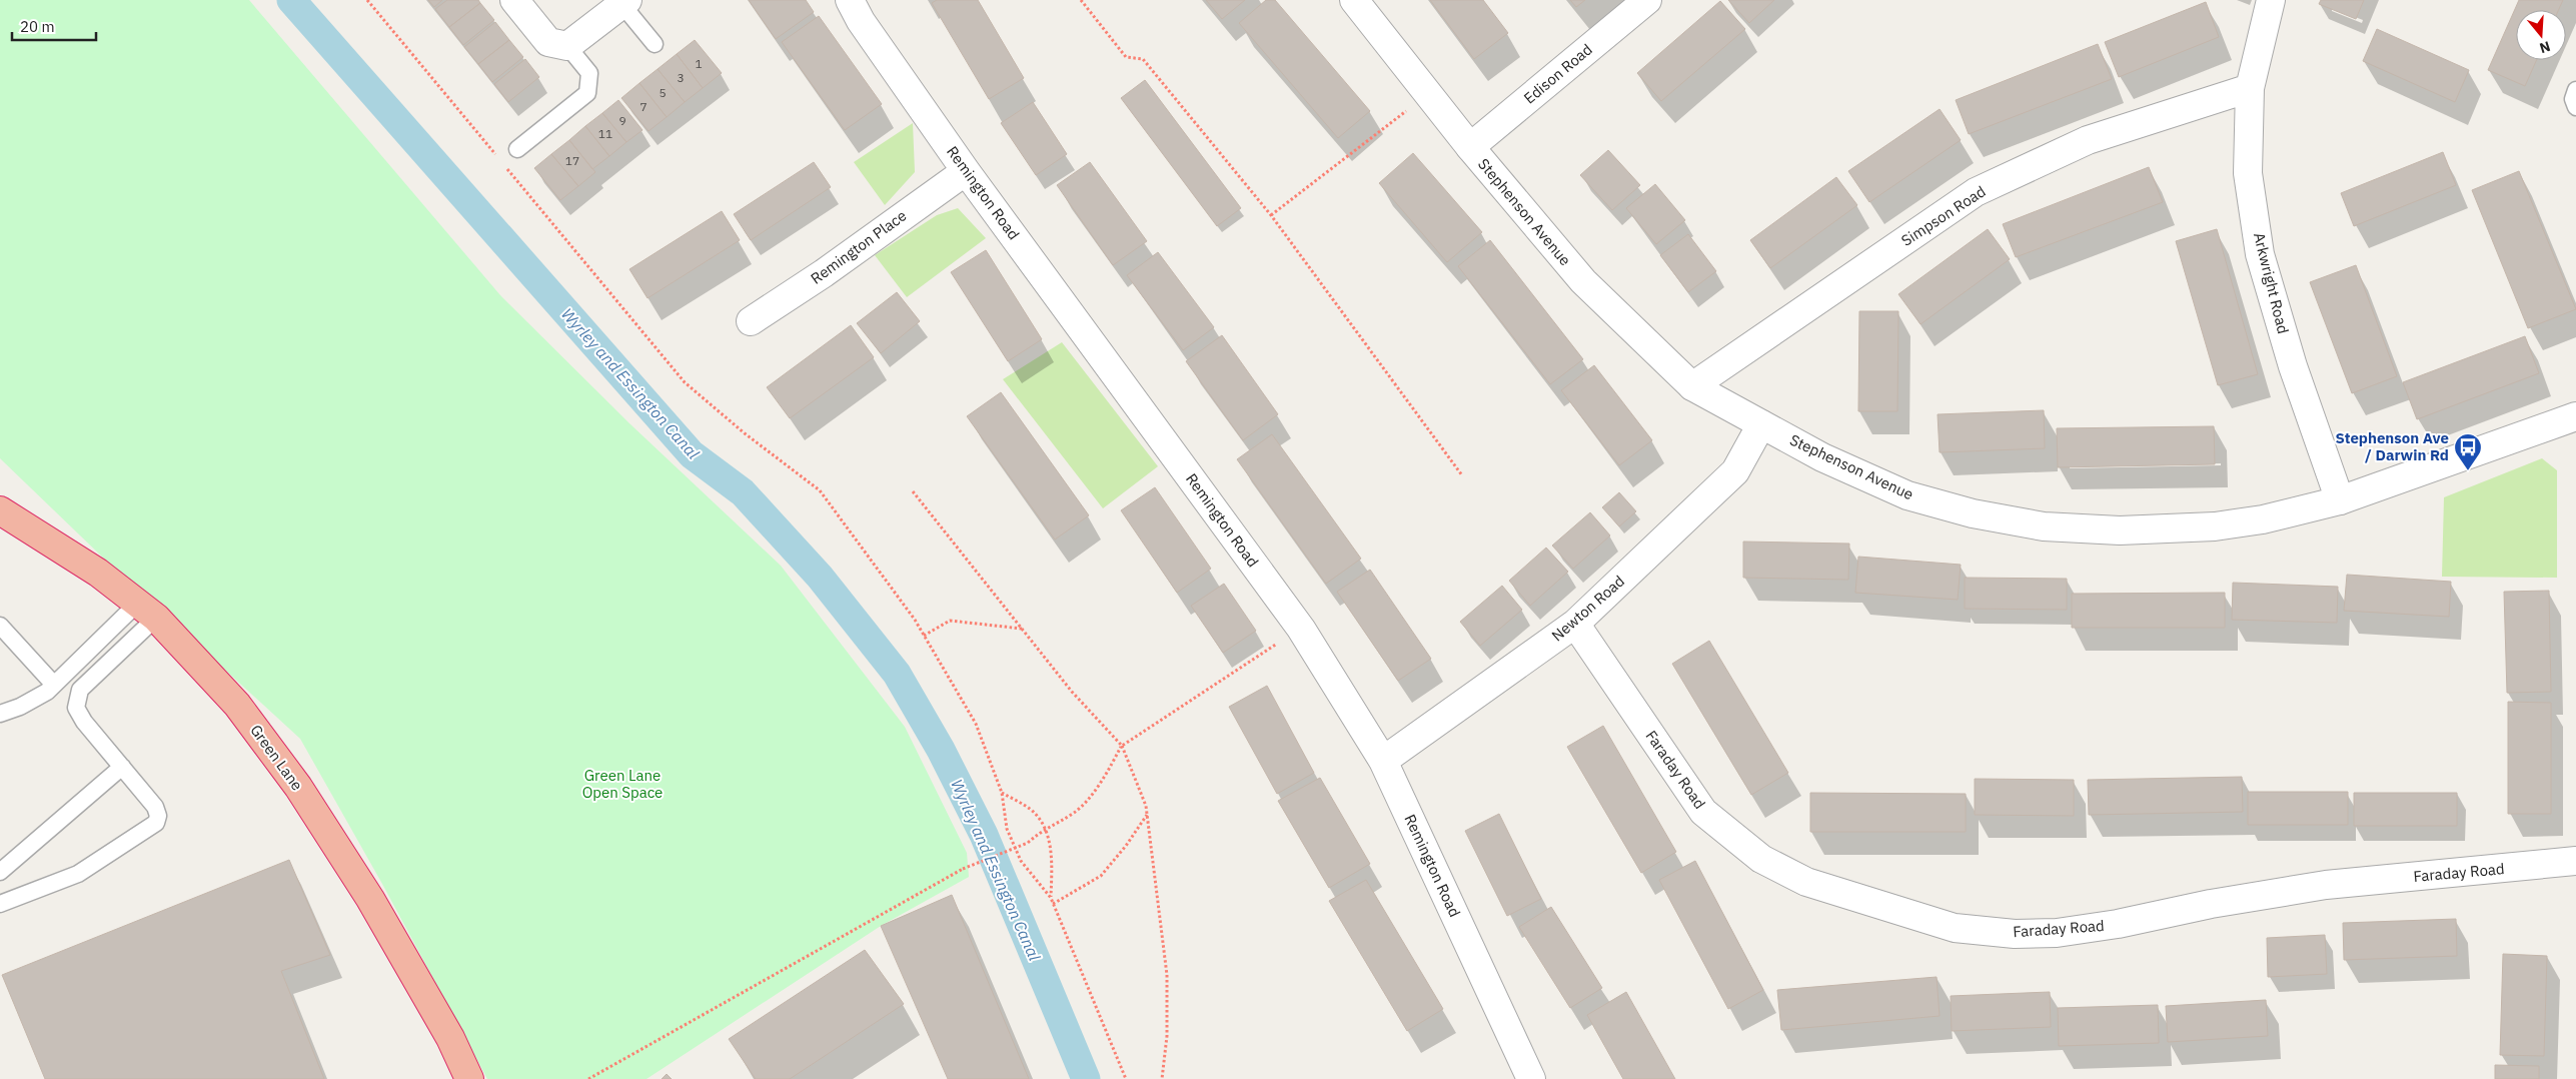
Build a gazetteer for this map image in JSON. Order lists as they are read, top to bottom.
{
  "streets": {
    "highway": ["Green Lane"],
    "street": [
      "Edison Road",
      "Remington Road",
      "Stephenson Avenue",
      "Simpson Road",
      "Remington Place",
      "Arkwright Road",
      "Newton Road",
      "Faraday Road"
    ]
  },
  "crossings": [
    ["Edison Road", "Stephenson Avenue"],
    ["Remington Road", "Remington Place"],
    ["Remington Road", "Newton Road"],
    ["Stephenson Avenue", "Simpson Road"],
    ["Stephenson Avenue", "Arkwright Road"],
    ["Stephenson Avenue", "Newton Road"],
    ["Simpson Road", "Arkwright Road"],
    ["Newton Road", "Faraday Road"]
  ],
  "water": ["Wyrley and Essington Canal"],
  "parks": ["Green Lane Open Space"],
  "places": {
    "bus stop": ["Stephenson Ave / Darwin Rd"]
  },
  "house_numbers": [
    "1",
    "3",
    "5",
    "7",
    "9",
    "11",
    "17"
  ],
  "scale_bar": "20 m",
  "north": "bottom"
}
